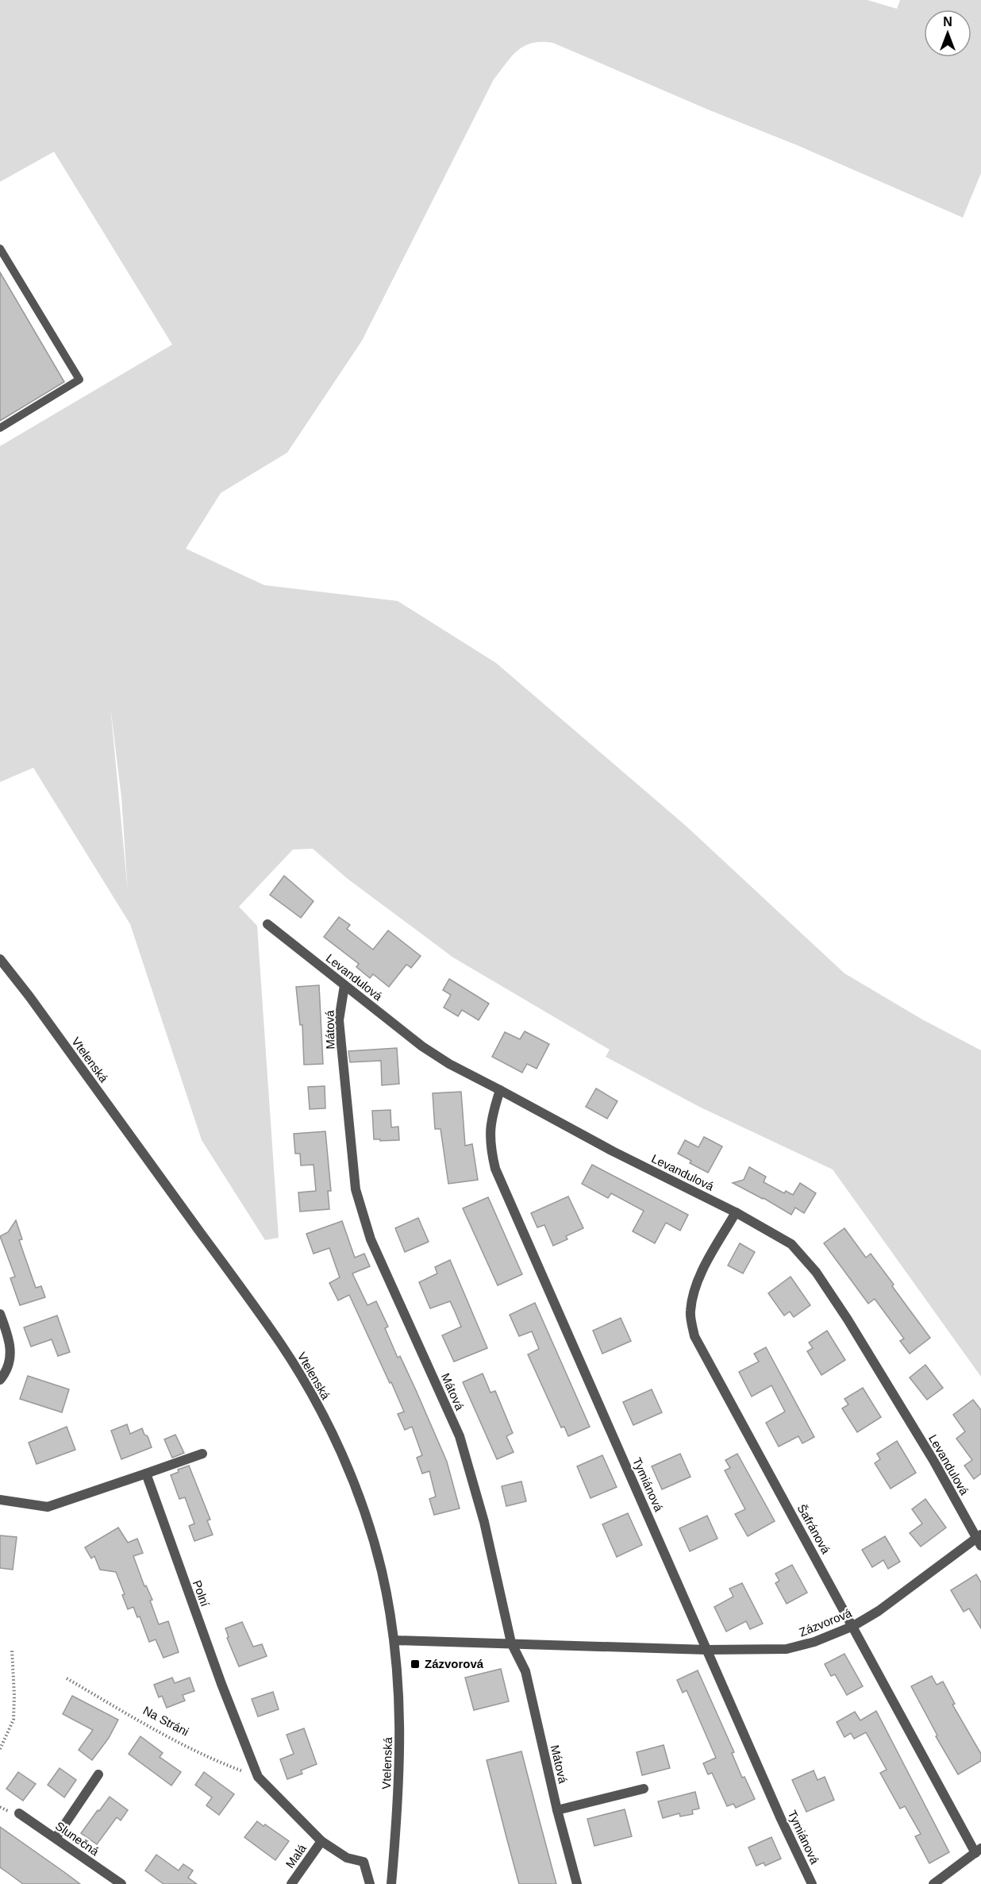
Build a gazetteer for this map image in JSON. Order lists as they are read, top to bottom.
{
  "streets": {
    "street": [
      "Levandulová",
      "Mátová",
      "Vtelenská",
      "Tymiánová",
      "Šafránová",
      "Polní",
      "Zázvorová",
      "Slunečná",
      "Malá"
    ],
    "path": ["Na Stráni"]
  },
  "crossings": [
    ["Levandulová", "Mátová"],
    ["Levandulová", "Tymiánová"],
    ["Levandulová", "Šafránová"],
    ["Levandulová", "Zázvorová"],
    ["Mátová", "Zázvorová"],
    ["Vtelenská", "Zázvorová"],
    ["Tymiánová", "Zázvorová"],
    ["Šafránová", "Zázvorová"],
    ["Polní", "Na Stráni"]
  ],
  "places": {
    "transit": ["Zázvorová"]
  },
  "north": "top"
}
